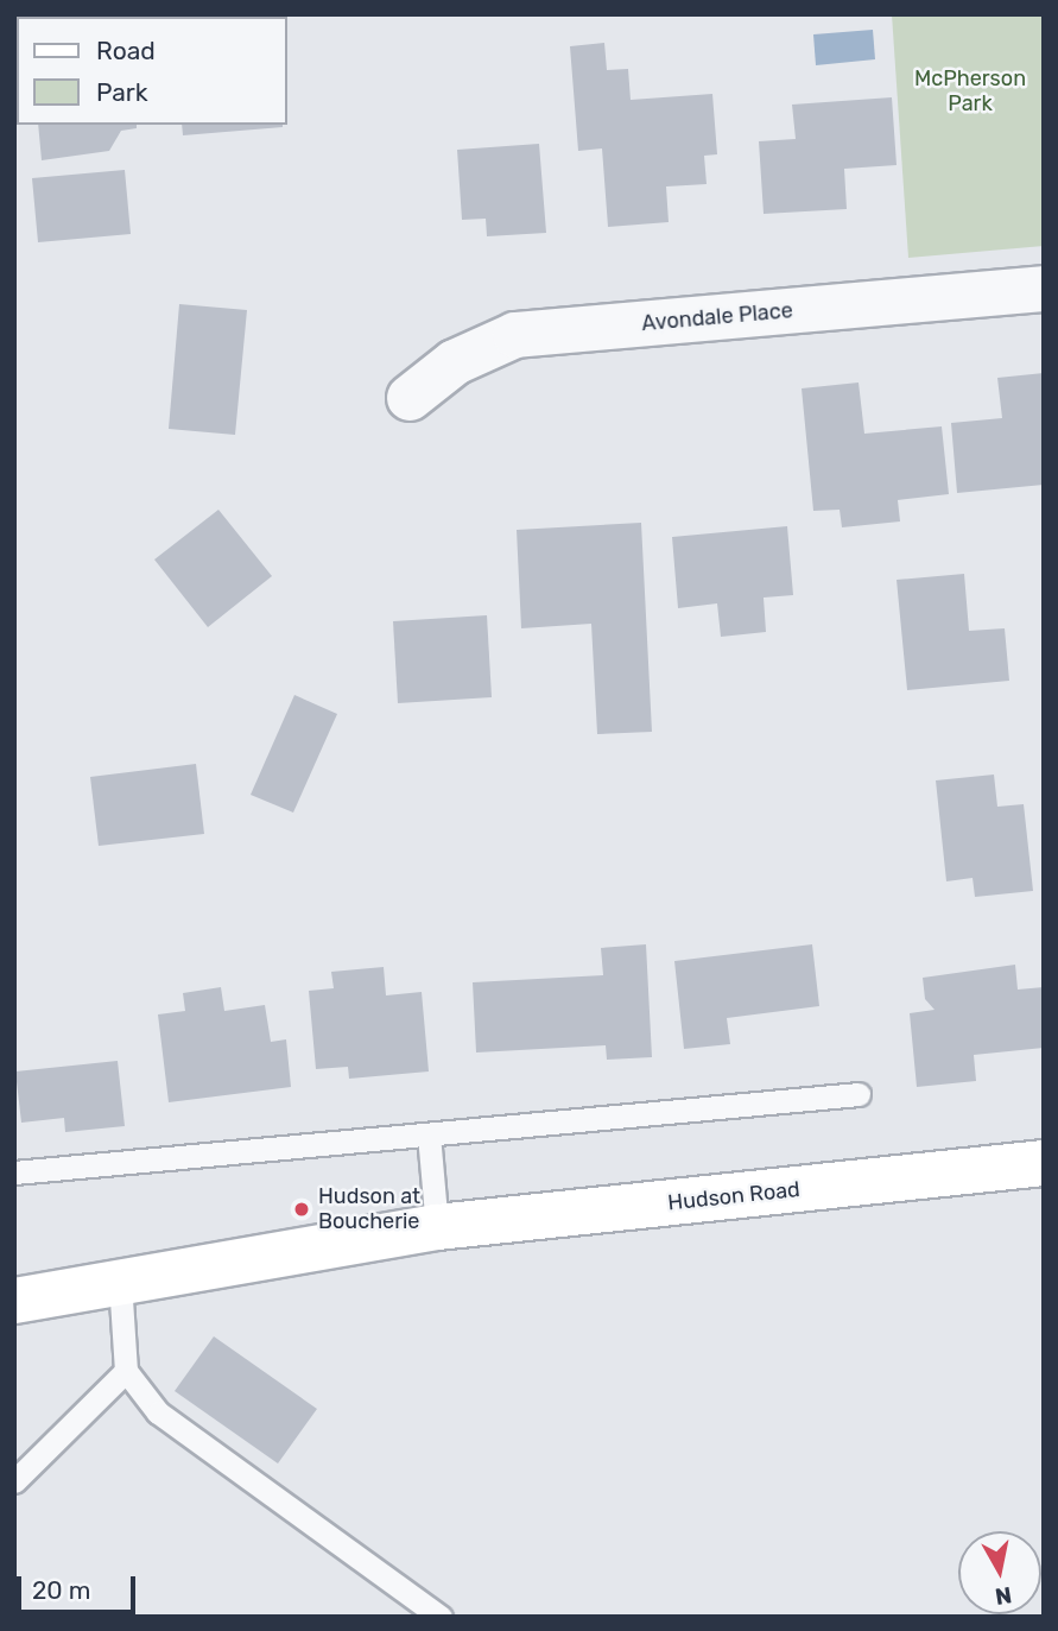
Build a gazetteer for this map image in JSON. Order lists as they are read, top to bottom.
{
  "streets": {
    "main road": ["Hudson Road"],
    "street": ["Avondale Place"]
  },
  "parks": ["McPherson Park"],
  "places": ["Hudson at Boucherie"],
  "legend": ["Road", "Park"],
  "scale_bar": "20 m",
  "north": "bottom"
}
